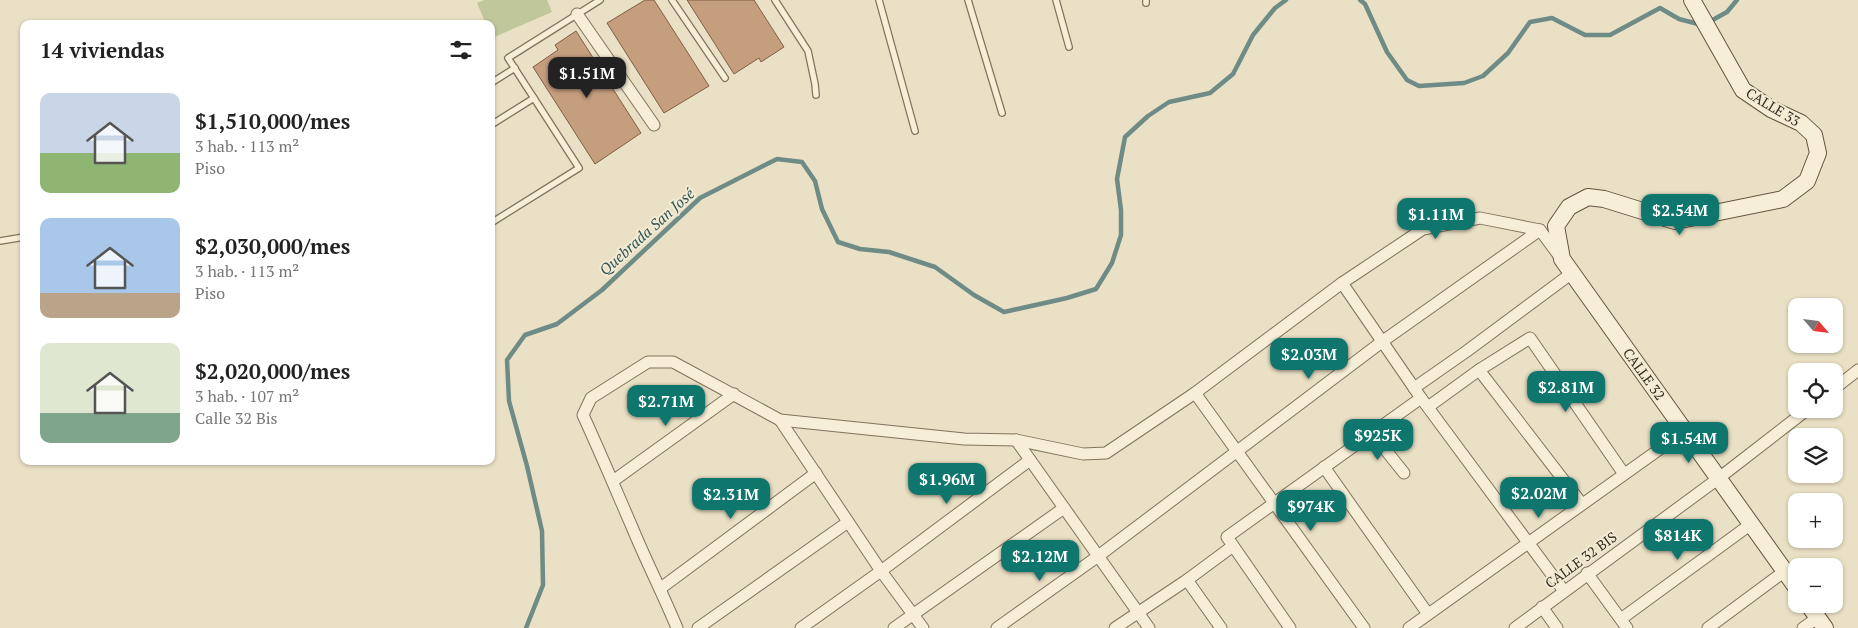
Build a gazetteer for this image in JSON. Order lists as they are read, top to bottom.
{
  "streets": {
    "street": ["CALLE 33", "CALLE 32", "CALLE 32 BIS"]
  },
  "crossings": [
    ["CALLE 33", "CALLE 32"],
    ["CALLE 32", "CALLE 32 BIS"]
  ],
  "water": ["Quebrada San José"],
  "north": "bottom right",
  "page": {
    "heading": "14 viviendas",
    "price": [
      "$1.51M",
      "$2.54M",
      "$1.11M",
      "$2.03M",
      "$2.81M",
      "$2.71M",
      "$925K",
      "$1.54M",
      "$1.96M",
      "$2.02M",
      "$2.31M",
      "$974K",
      "$814K",
      "$2.12M"
    ],
    "list": [
      {
        "name": "$1,510,000/mes",
        "note": "3 hab. · 113 m² · Piso"
      },
      {
        "name": "$2,030,000/mes",
        "note": "3 hab. · 113 m² · Piso"
      },
      {
        "name": "$2,020,000/mes",
        "note": "3 hab. · 107 m² · Calle 32 Bis"
      }
    ],
    "map_buttons": ["+", "−"]
  }
}
